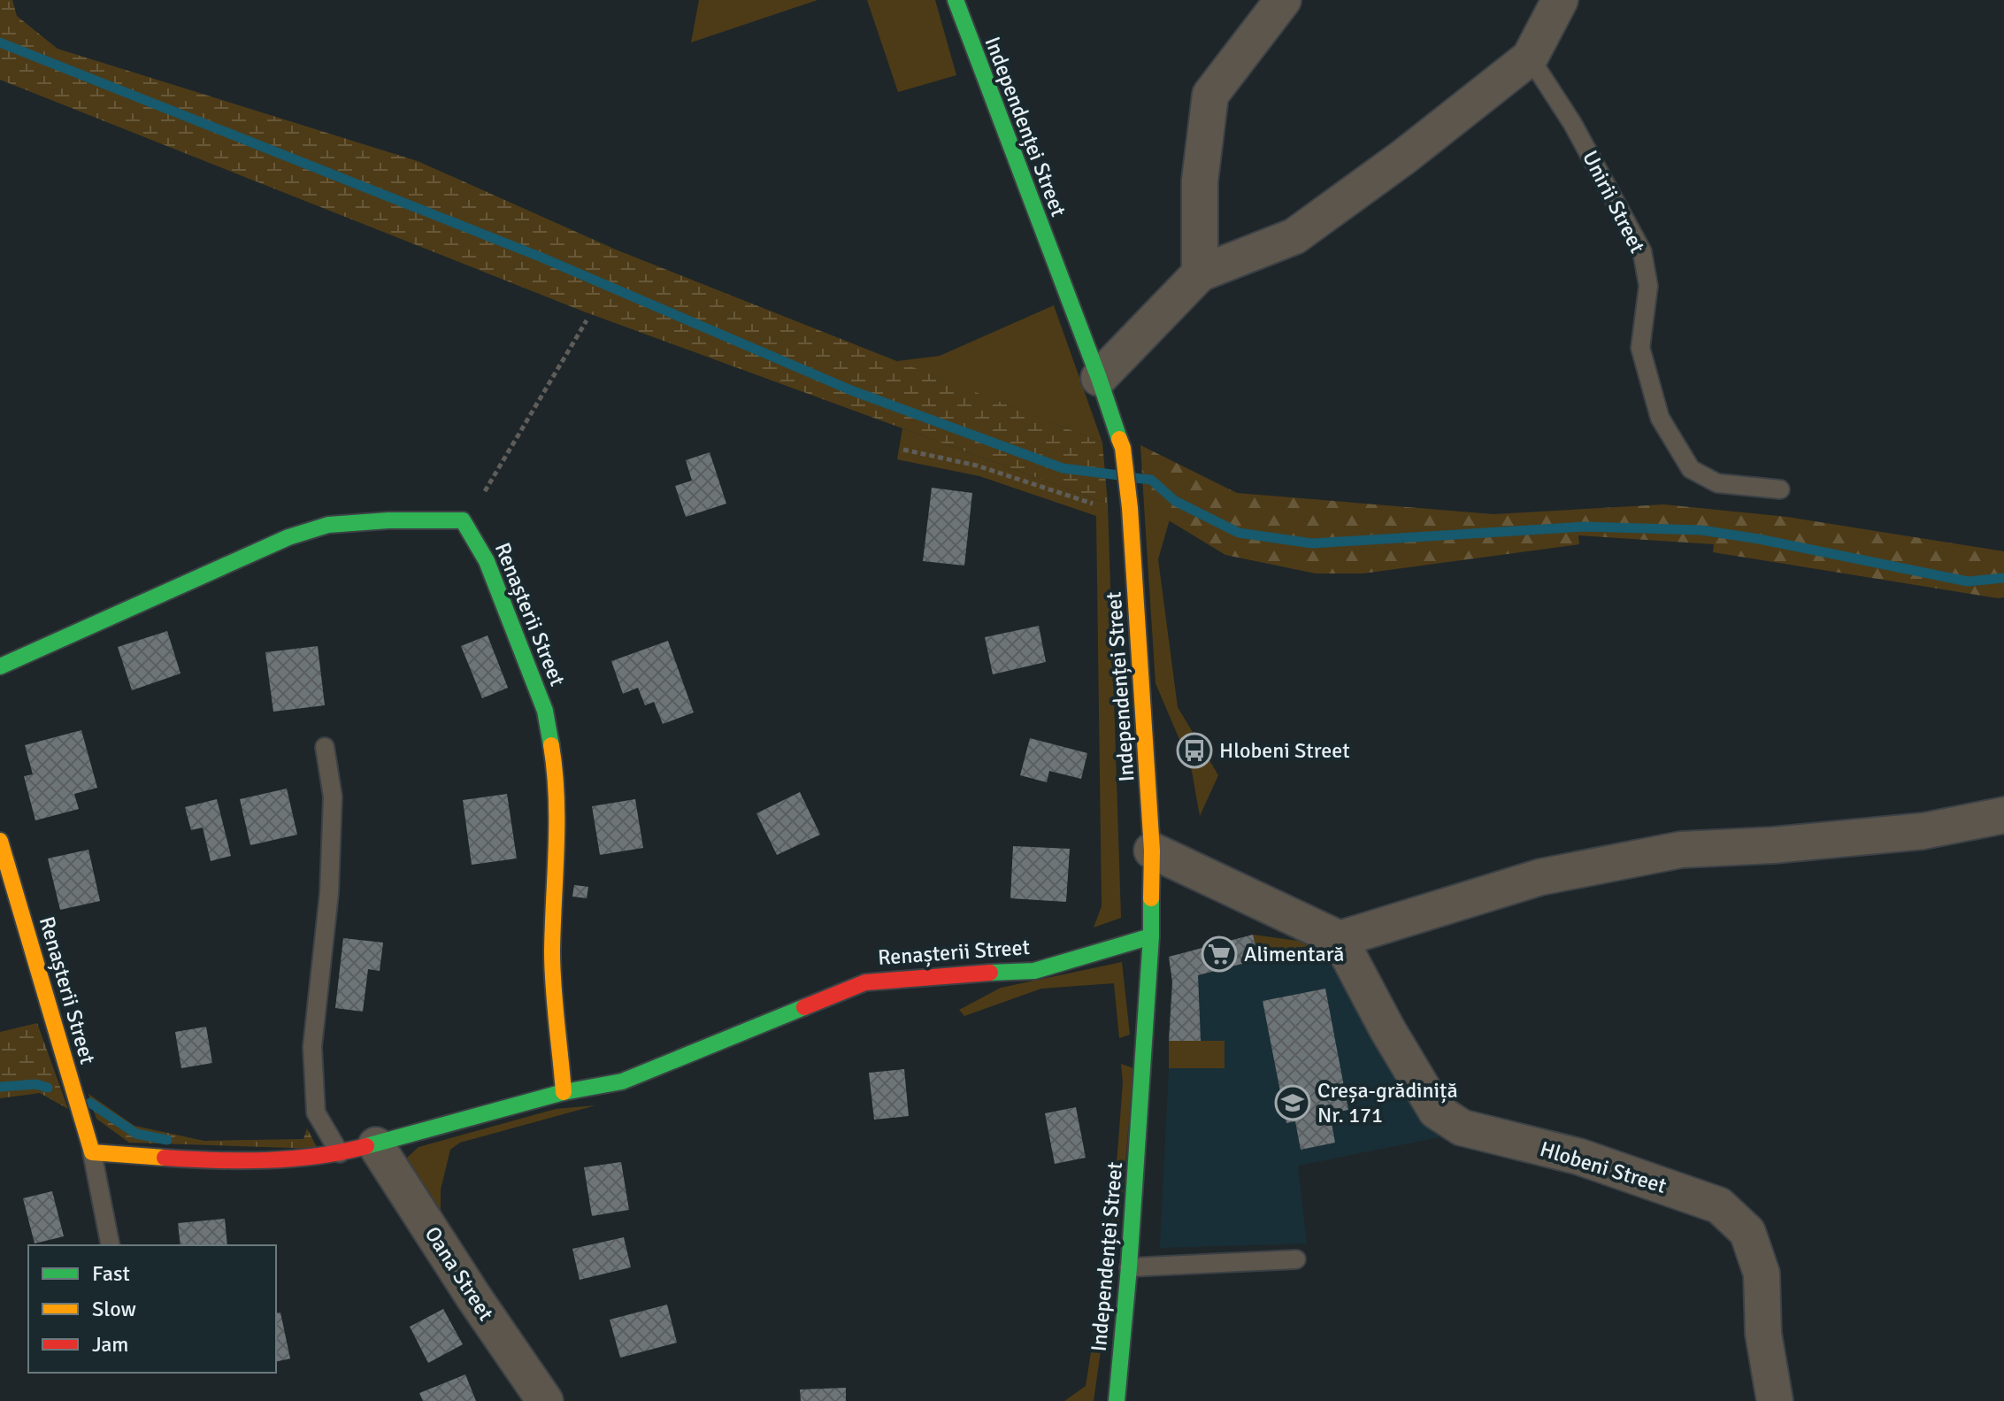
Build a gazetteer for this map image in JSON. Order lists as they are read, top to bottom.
{
  "streets": {
    "street": [
      "Independenței Street",
      "Renașterii Street",
      "Hlobeni Street",
      "Oana Street"
    ],
    "lane": ["Unirii Street"]
  },
  "crossings": [
    ["Independenței Street", "Renașterii Street"],
    ["Renașterii Street", "Oana Street"]
  ],
  "places": {
    "bus stop": ["Hlobeni Street"],
    "supermarket": ["Alimentară"],
    "school or university": ["Creșa-grădiniță Nr. 171"]
  },
  "legend": ["Fast", "Slow", "Jam"]
}
